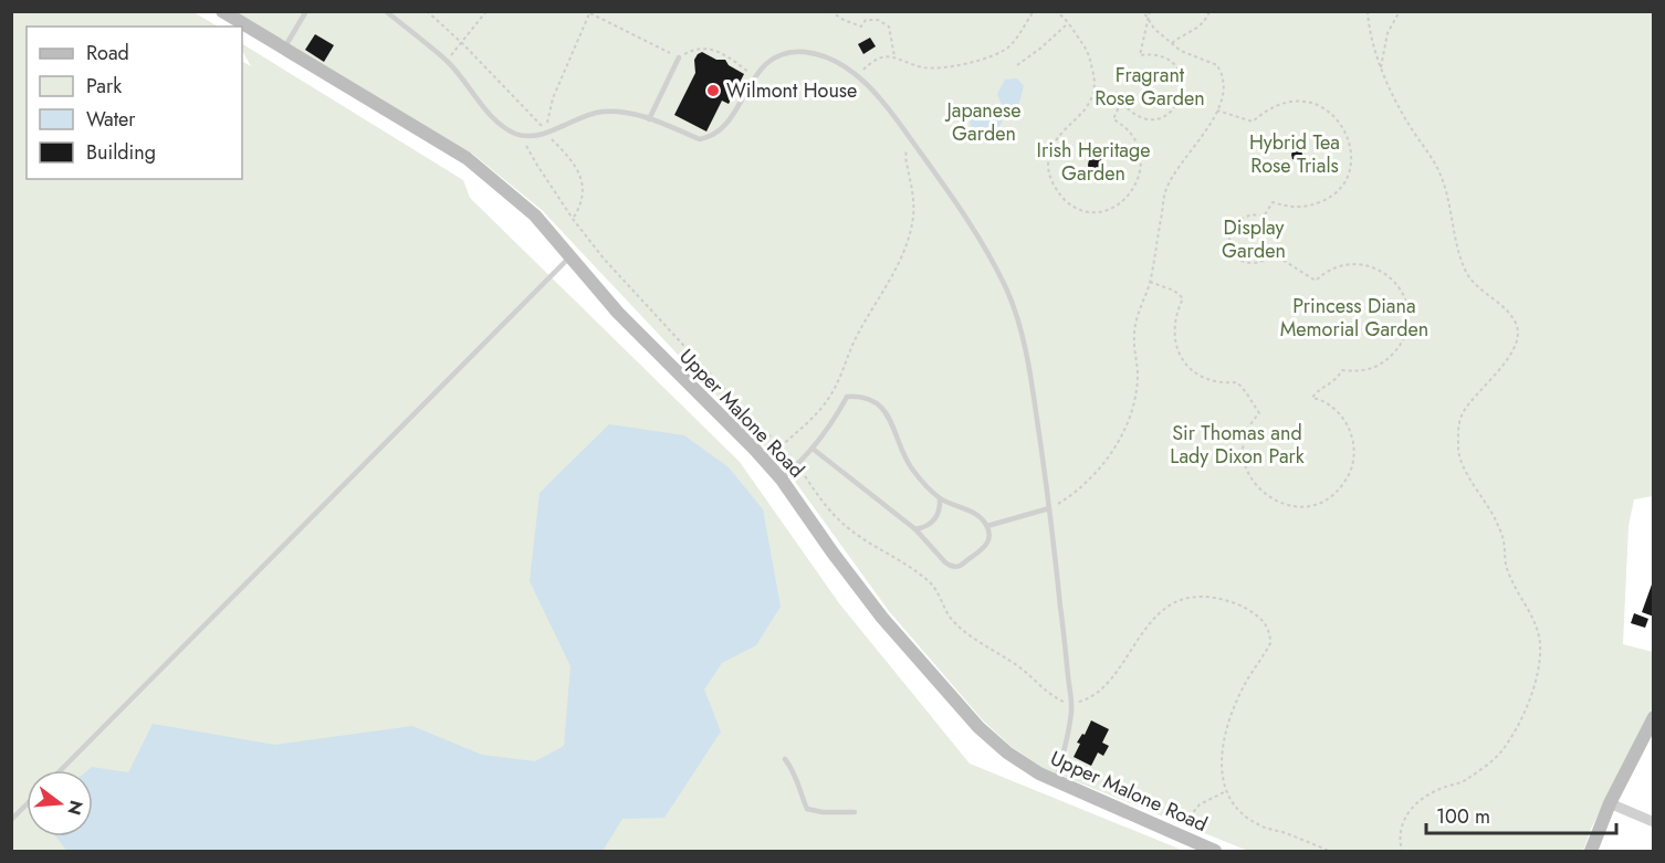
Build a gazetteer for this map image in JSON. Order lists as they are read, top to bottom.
{
  "streets": {
    "main road": ["Upper Malone Road"]
  },
  "parks": [
    "Fragrant Rose Garden",
    "Japanese Garden",
    "Hybrid Tea Rose Trials",
    "Irish Heritage Garden",
    "Display Garden",
    "Princess Diana Memorial Garden",
    "Sir Thomas and Lady Dixon Park"
  ],
  "places": ["Wilmont House"],
  "legend": [
    "Road",
    "Park",
    "Water",
    "Building"
  ],
  "scale_bar": "100 m",
  "north": "right"
}
